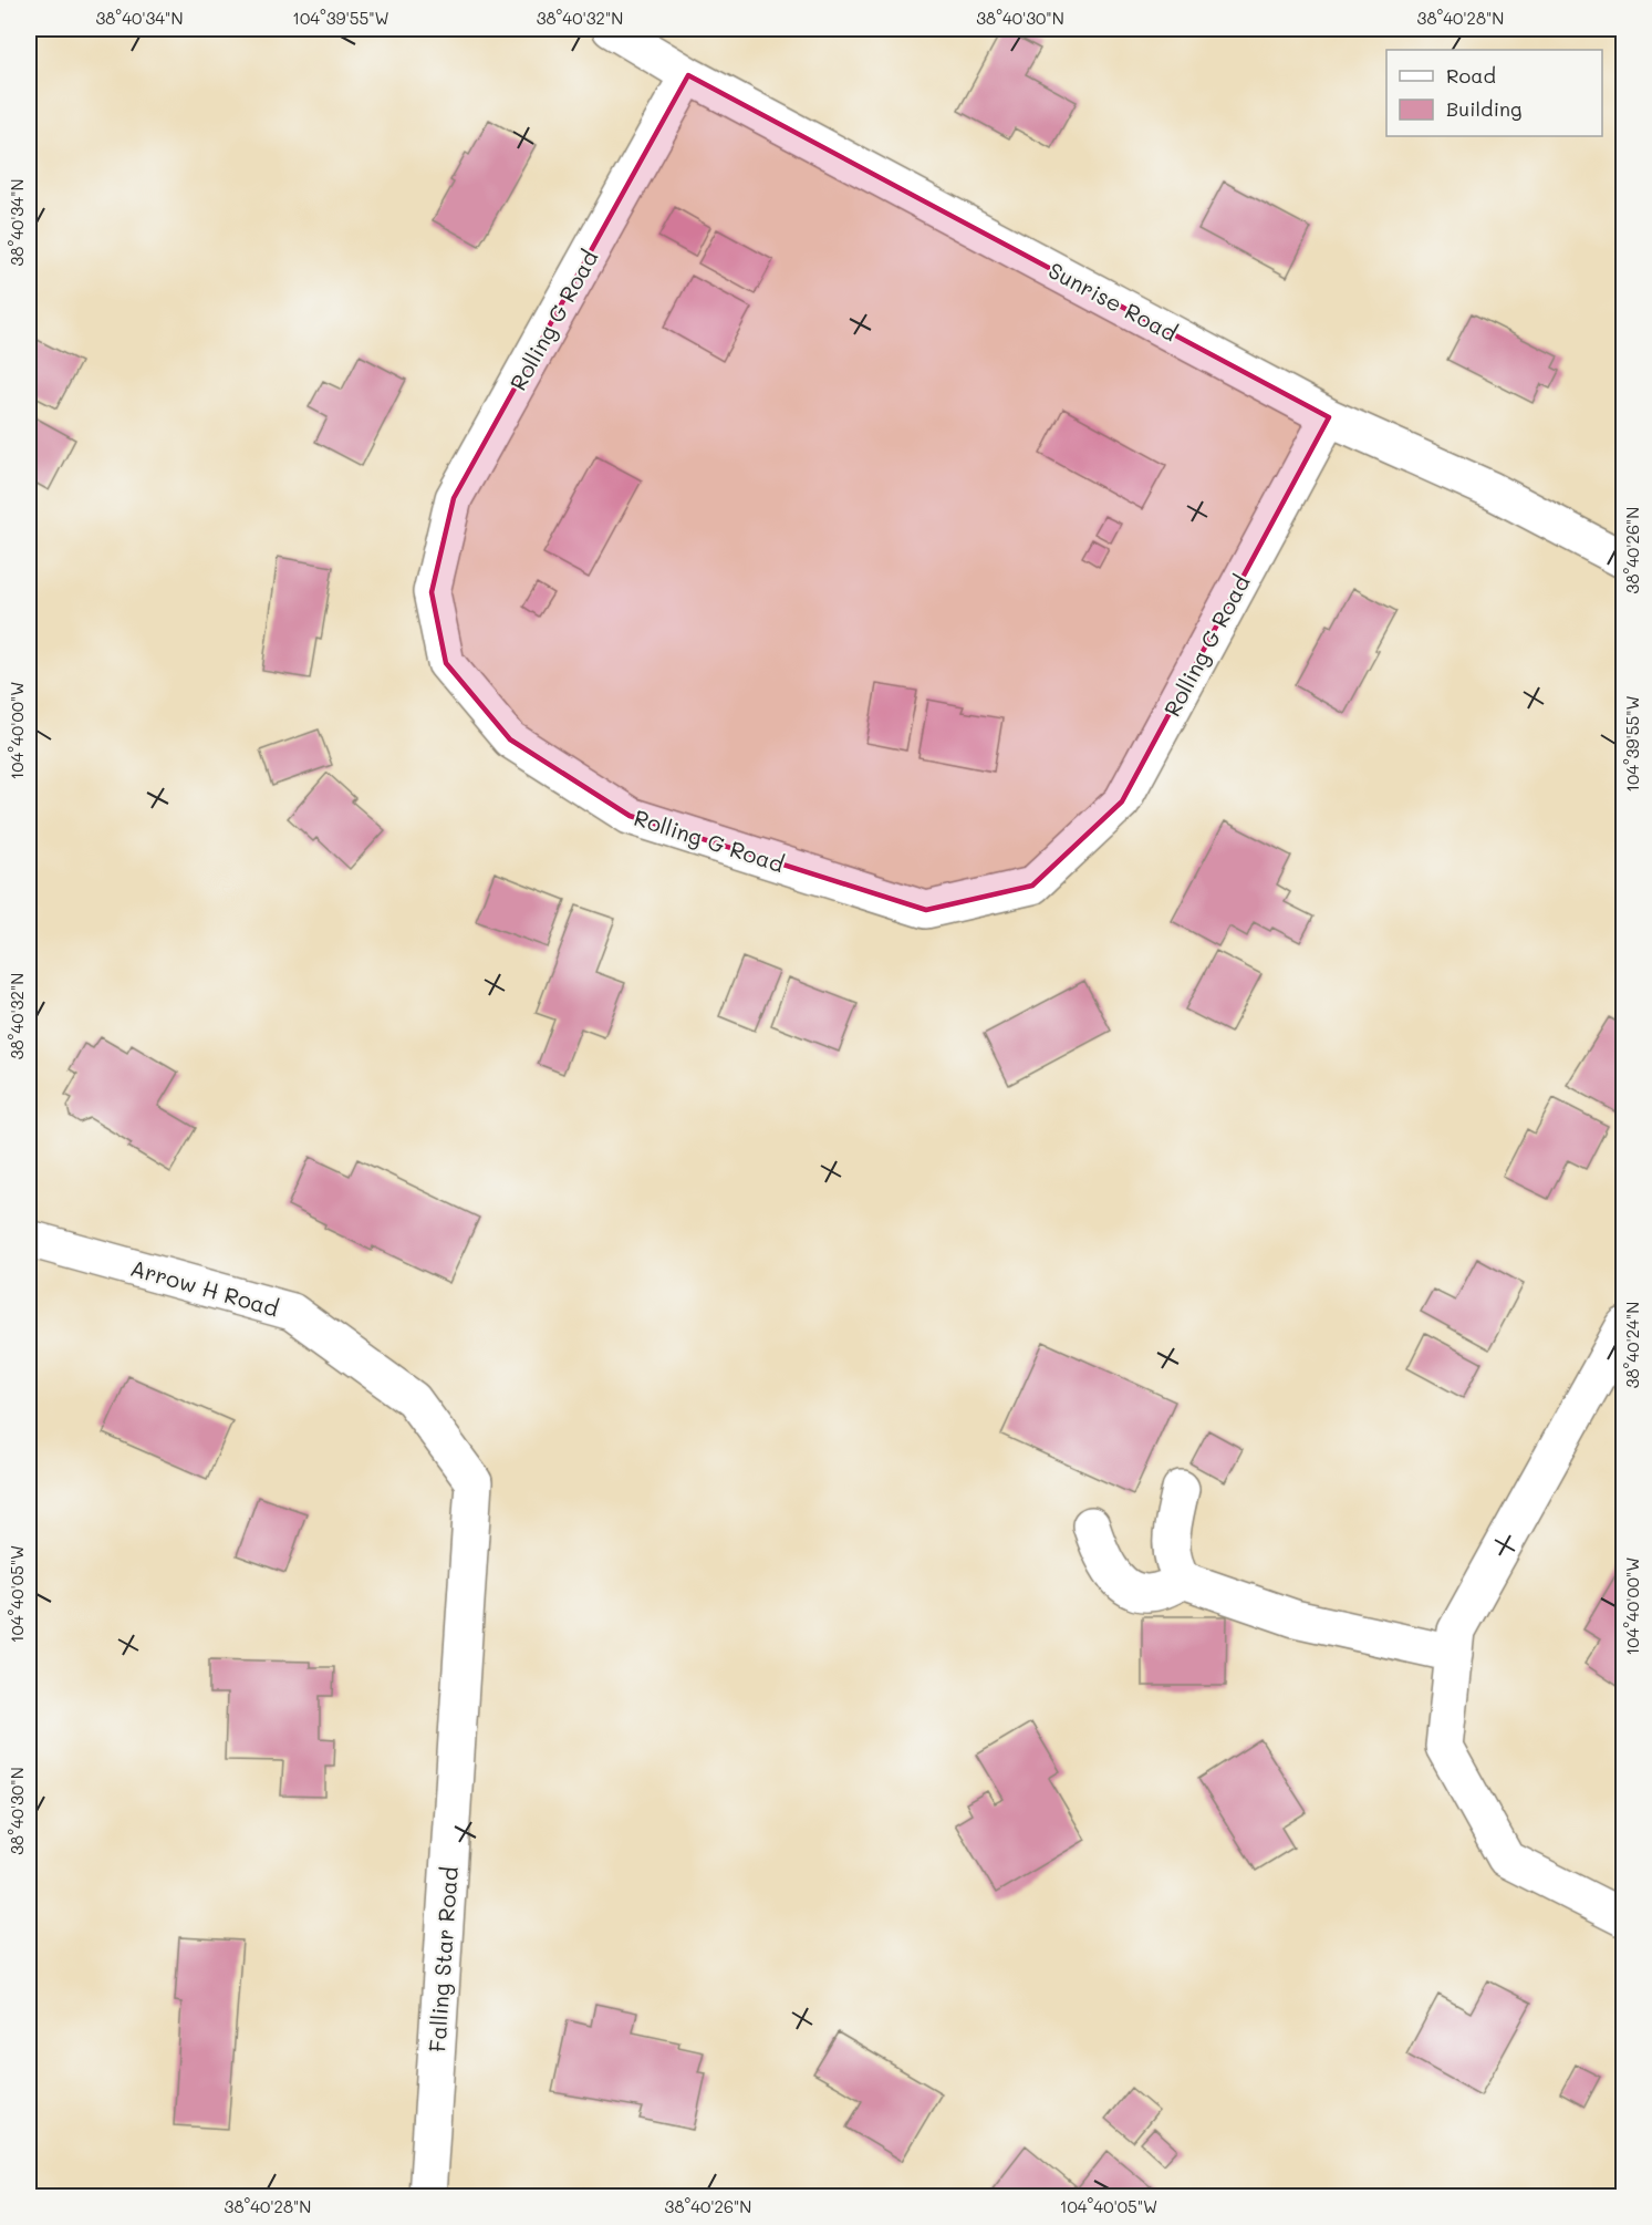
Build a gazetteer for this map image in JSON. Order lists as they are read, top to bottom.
{
  "streets": {
    "street": [
      "Sunrise Road",
      "Rolling G Road",
      "Arrow H Road",
      "Falling Star Road"
    ]
  },
  "crossings": [
    ["Sunrise Road", "Rolling G Road"],
    ["Arrow H Road", "Falling Star Road"]
  ],
  "legend": ["Road", "Building"],
  "coordinates": [
    "38°40'34\"N",
    "104°39'55\"W",
    "38°40'32\"N",
    "38°40'30\"N",
    "38°40'28\"N",
    "38°40'26\"N",
    "104°40'00\"W",
    "38°40'24\"N",
    "104°40'05\"W"
  ]
}
